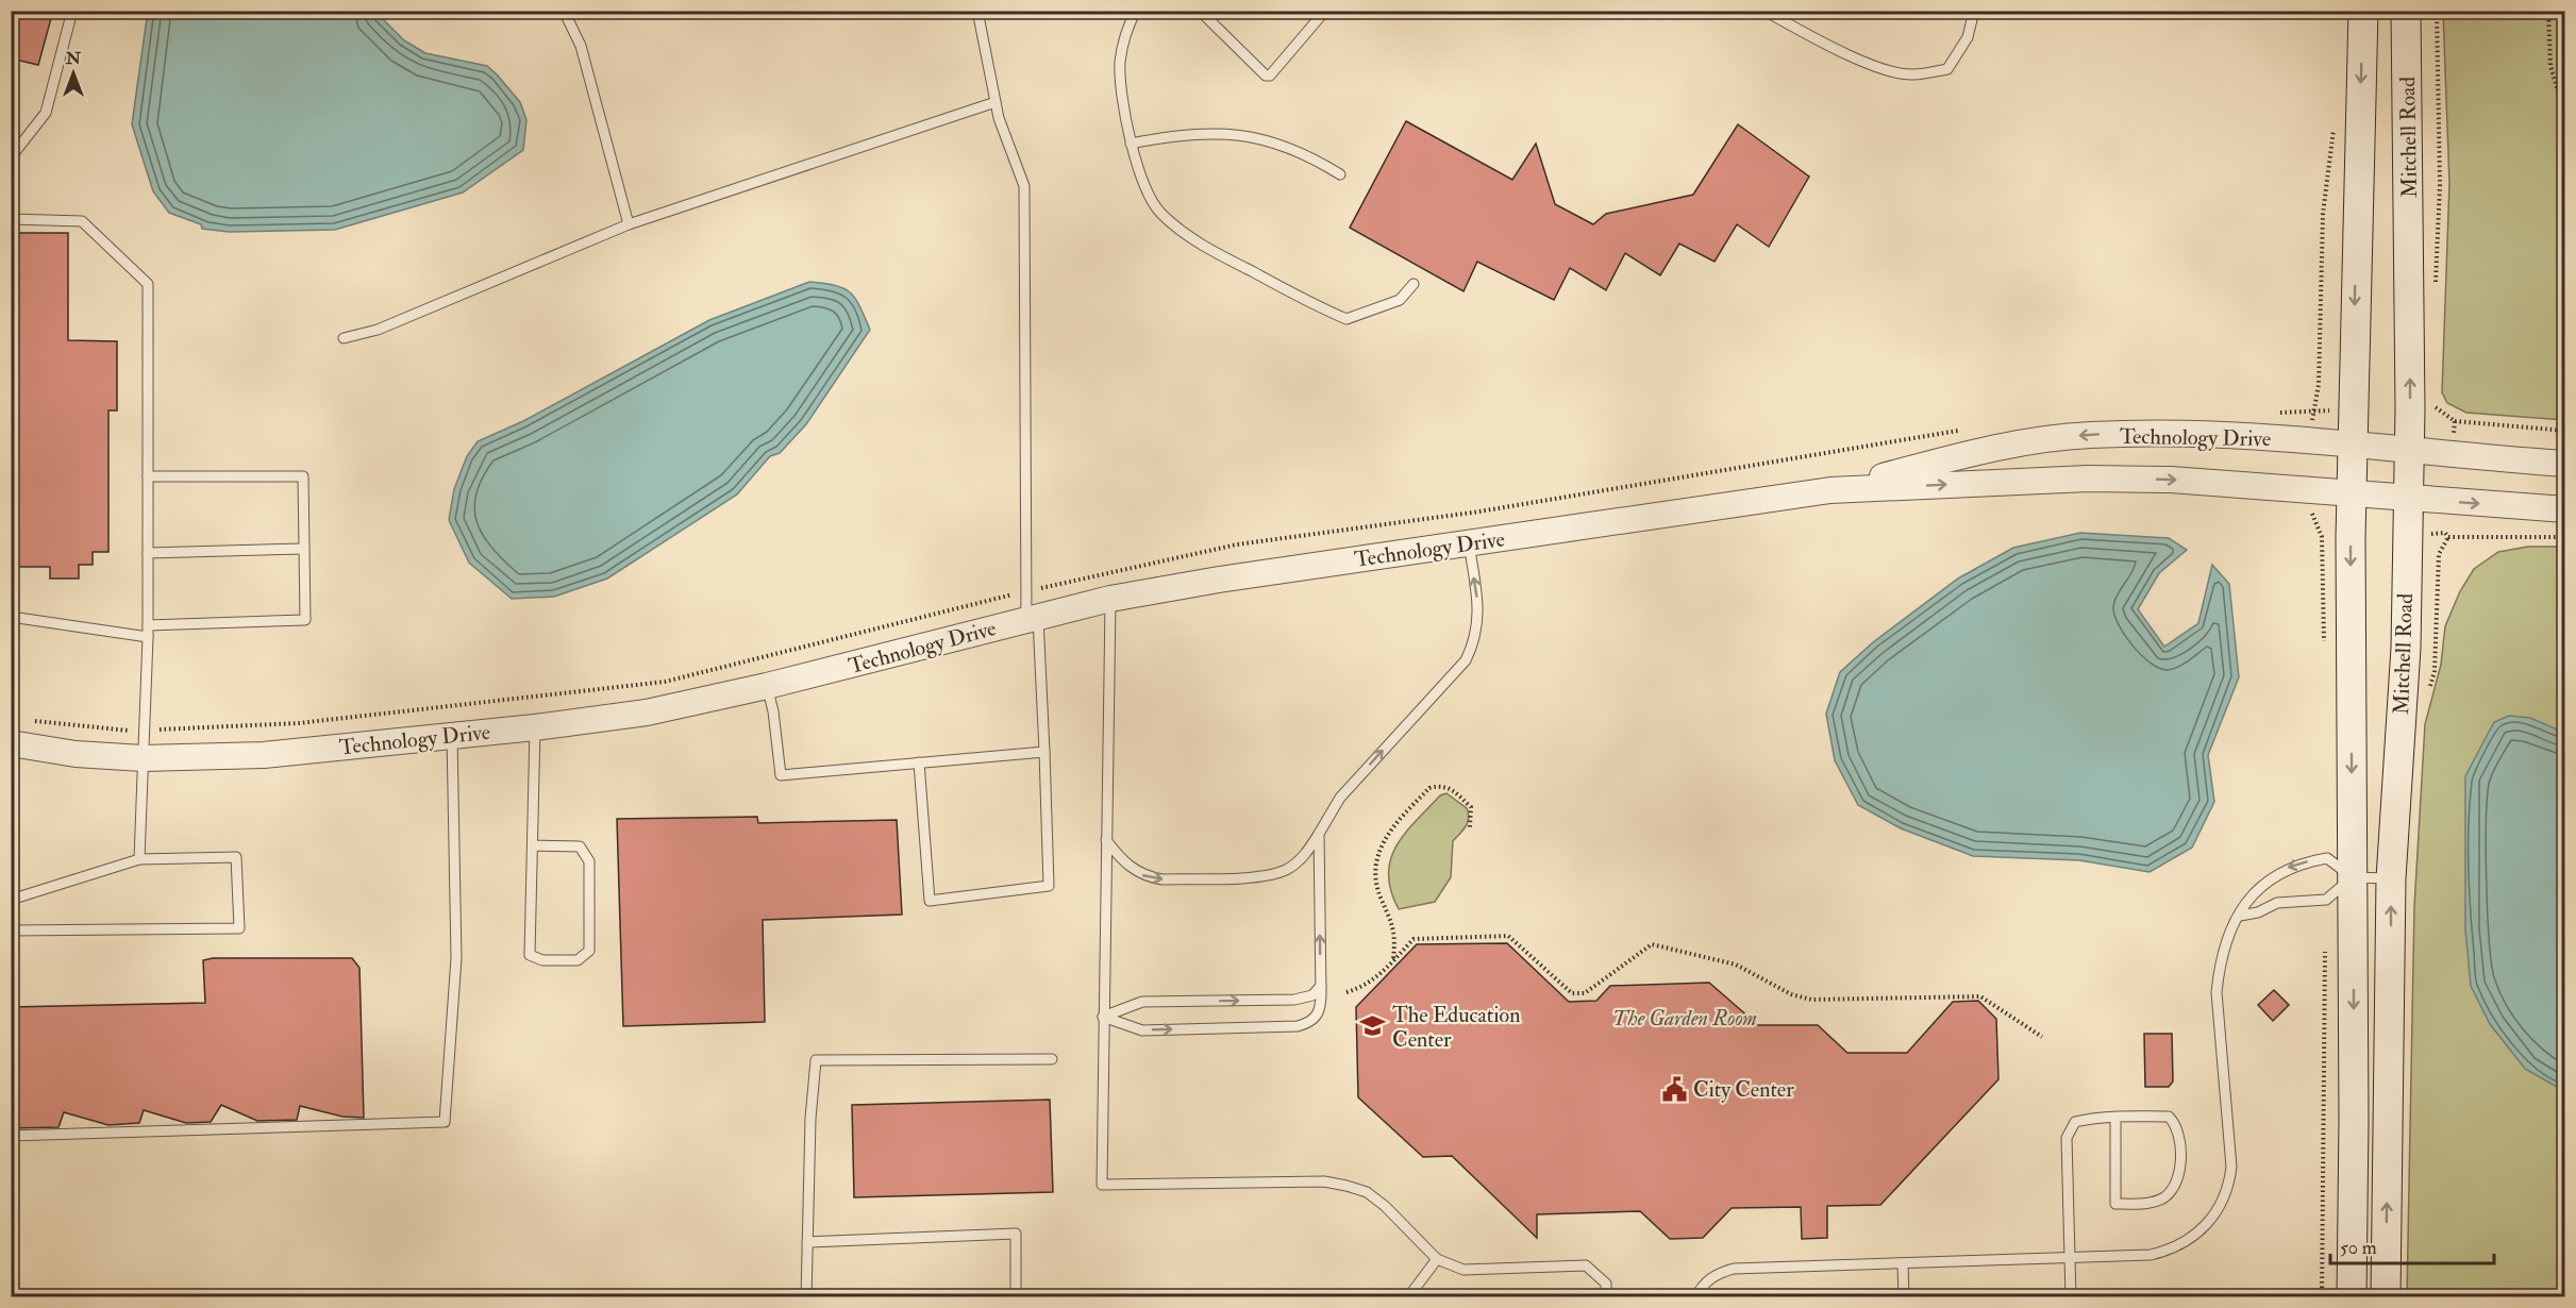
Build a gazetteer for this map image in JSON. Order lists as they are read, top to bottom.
{
  "streets": {
    "main road": ["Mitchell Road"],
    "street": ["Technology Drive"]
  },
  "crossings": [
    ["Mitchell Road", "Technology Drive"]
  ],
  "parks": ["The Garden Room"],
  "places": {
    "school or university": ["The Education Center"],
    "public building": ["City Center"]
  },
  "scale_bar": "50 m",
  "north": "top"
}
